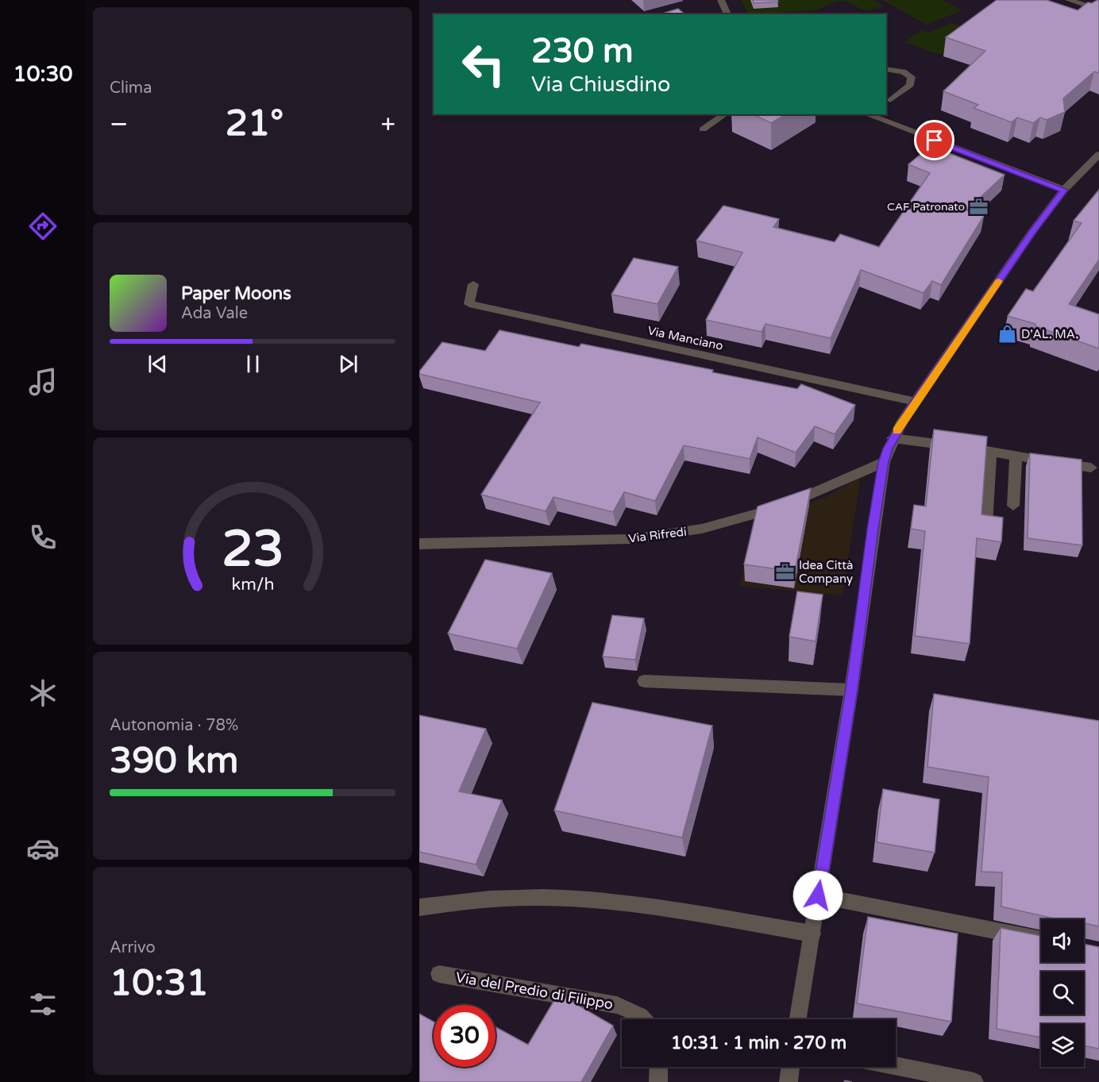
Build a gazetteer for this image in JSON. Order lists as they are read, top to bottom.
{
  "streets": {
    "street": ["Via Manciano", "Via Rifredi", "Via del Predio di Filippo"]
  },
  "places": {
    "office": ["CAF Patronato", "Idea Città Company"],
    "shop": ["D'AL. MA."]
  },
  "page": {
    "tabs": "10:30",
    "tile": [
      "Clima",
      ["Autonomia · 78%", "390 km"],
      ["Arrivo", "10:31"]
    ],
    "turn": ["230 m", "Via Chiusdino"],
    "heat": ["−", "21°", "+"],
    "song": ["Paper Moons", "Ada Vale"],
    "limit": "30",
    "trip": "10:31 · 1 min · 270 m",
    "gauge": ["23", "km/h"]
  }
}
